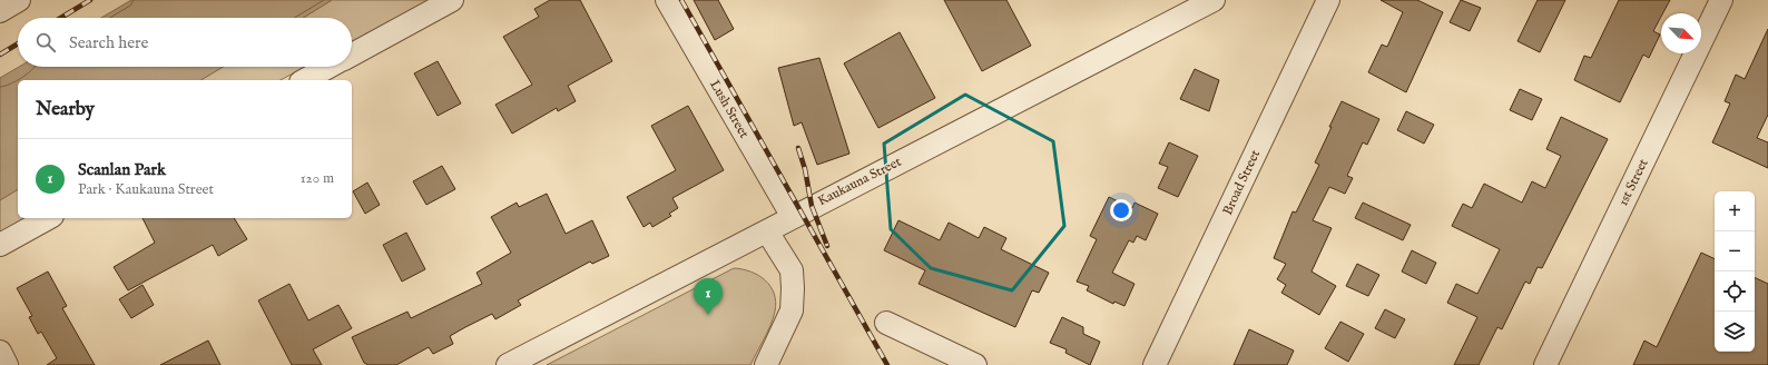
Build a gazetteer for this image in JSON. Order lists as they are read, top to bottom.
{
  "streets": {
    "street": [
      "Lush Street",
      "Kaukauna Street",
      "Broad Street",
      "1st Street"
    ]
  },
  "crossings": [
    ["Lush Street", "Kaukauna Street"]
  ],
  "north": "bottom right",
  "page": {
    "search": "Search here",
    "heading": "Nearby",
    "list": [
      {
        "mark": "1",
        "name": "Scanlan Park",
        "note": "Park · Kaukauna Street",
        "value": "120 m"
      }
    ],
    "map_buttons": ["+", "−"],
    "pins": "1"
  }
}
